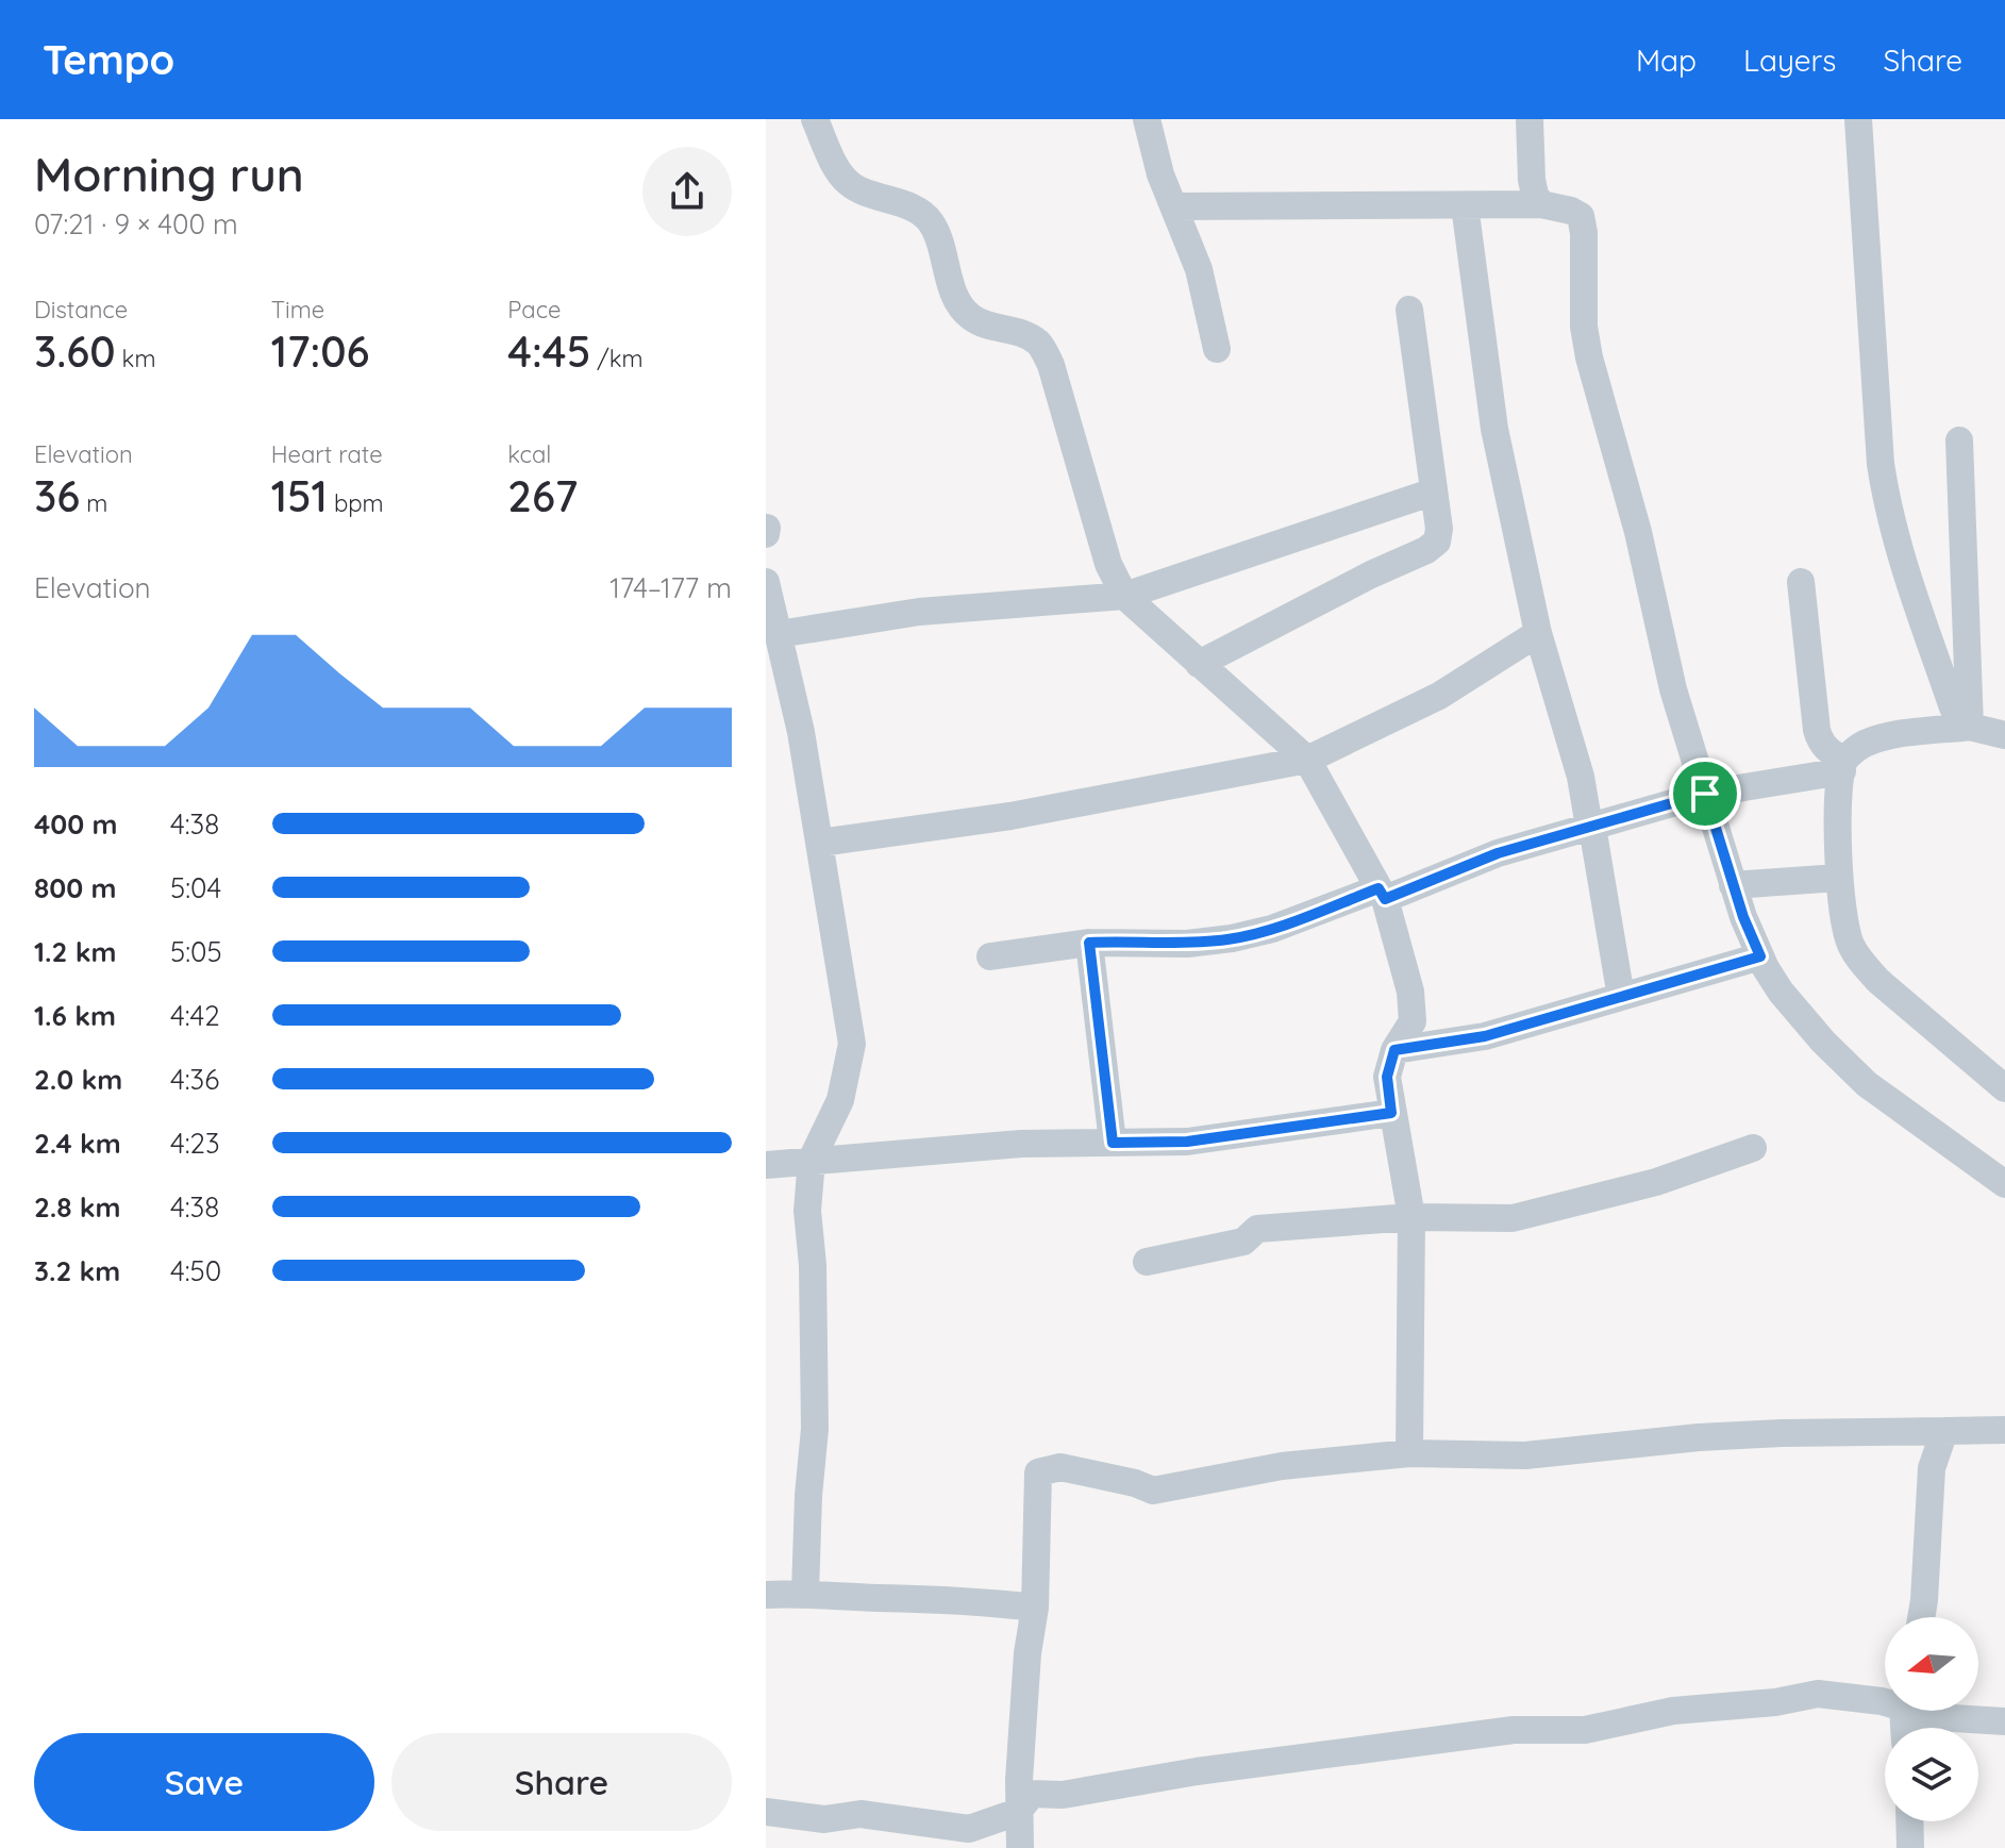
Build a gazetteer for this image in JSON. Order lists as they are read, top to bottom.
{
  "north": "left",
  "page": {
    "header": "Tempo",
    "nav": ["Map", "Layers", "Share"],
    "heading": ["Morning run", "07:21 · 9 × 400 m"],
    "stats": [
      ["Distance", "3.60 km"],
      ["Time", "17:06"],
      ["Pace", "4:45 /km"],
      ["Elevation", "36 m"],
      ["Heart rate", "151 bpm"],
      ["kcal", "267"]
    ],
    "chart": ["Elevation", "174–177 m"],
    "list": [
      {
        "name": "400 m",
        "note": "4:38"
      },
      {
        "name": "800 m",
        "note": "5:04"
      },
      {
        "name": "1.2 km",
        "note": "5:05"
      },
      {
        "name": "1.6 km",
        "note": "4:42"
      },
      {
        "name": "2.0 km",
        "note": "4:36"
      },
      {
        "name": "2.4 km",
        "note": "4:23"
      },
      {
        "name": "2.8 km",
        "note": "4:38"
      },
      {
        "name": "3.2 km",
        "note": "4:50"
      }
    ],
    "buttons": ["Save", "Share"]
  }
}
